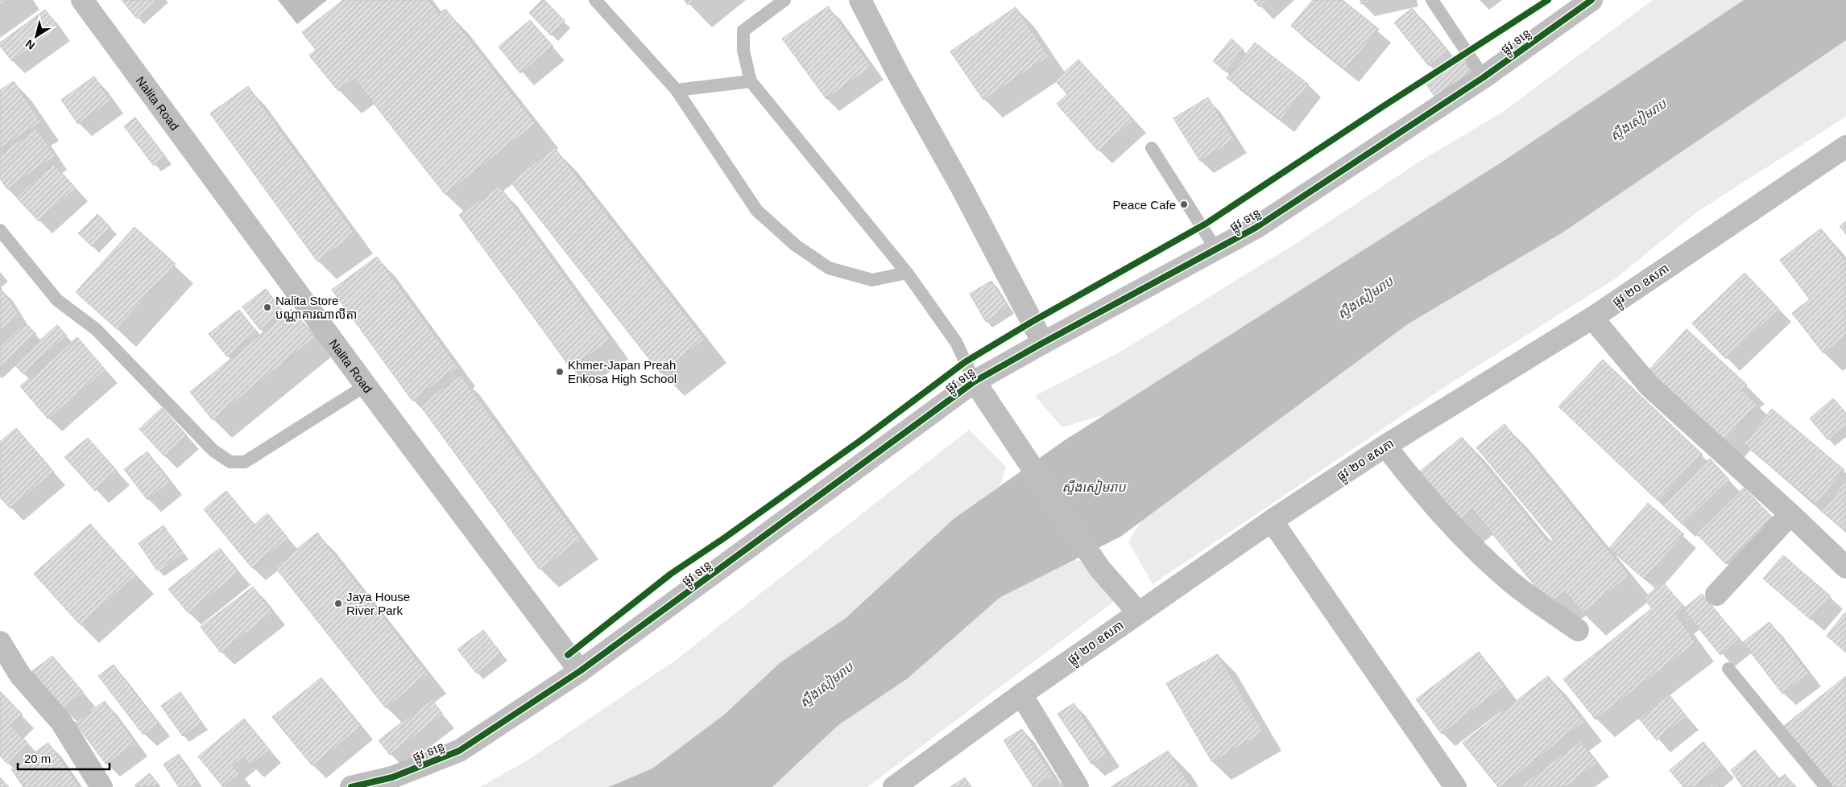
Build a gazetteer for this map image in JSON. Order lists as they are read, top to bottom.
{
  "streets": {
    "street": ["ផ្លូវ ទន្លេ", "Nalita Road", "ផ្លូវ ២០ ឧសភា"]
  },
  "crossings": [
    ["ផ្លូវ ទន្លេ", "Nalita Road"]
  ],
  "water": ["ស្ទឹងសៀមរាប"],
  "places": [
    "Peace Cafe",
    "Nalita Store បណ្ណាគារណាលីតា",
    "Khmer-Japan Preah Enkosa High School",
    "Jaya House River Park"
  ],
  "scale_bar": "20 m",
  "north": "bottom left"
}
